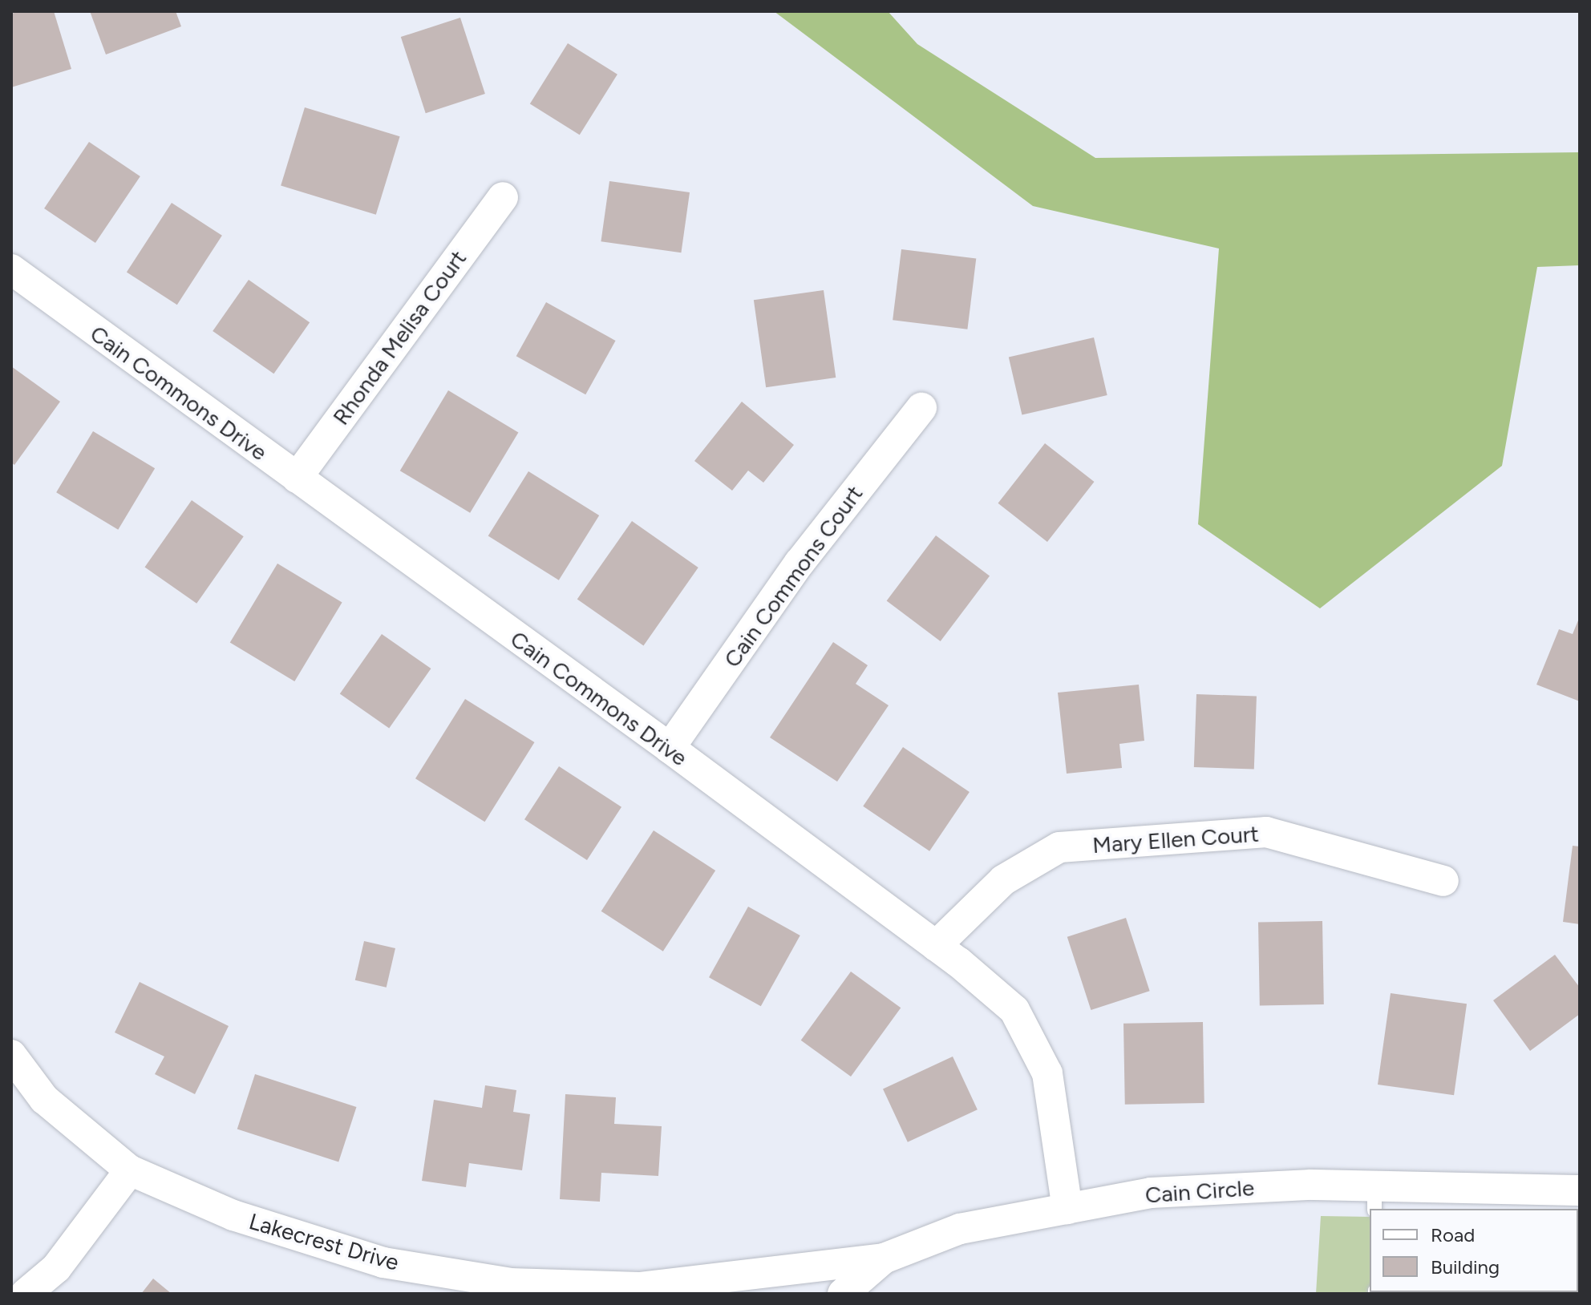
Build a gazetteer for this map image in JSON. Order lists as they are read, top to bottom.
{
  "streets": {
    "street": [
      "Rhonda Melisa Court",
      "Cain Commons Drive",
      "Cain Commons Court",
      "Mary Ellen Court",
      "Cain Circle",
      "Lakecrest Drive"
    ]
  },
  "crossings": [
    ["Rhonda Melisa Court", "Cain Commons Drive"],
    ["Cain Commons Drive", "Cain Commons Court"],
    ["Cain Commons Drive", "Mary Ellen Court"],
    ["Cain Commons Drive", "Cain Circle"],
    ["Cain Circle", "Lakecrest Drive"]
  ],
  "legend": ["Road", "Building"]
}
